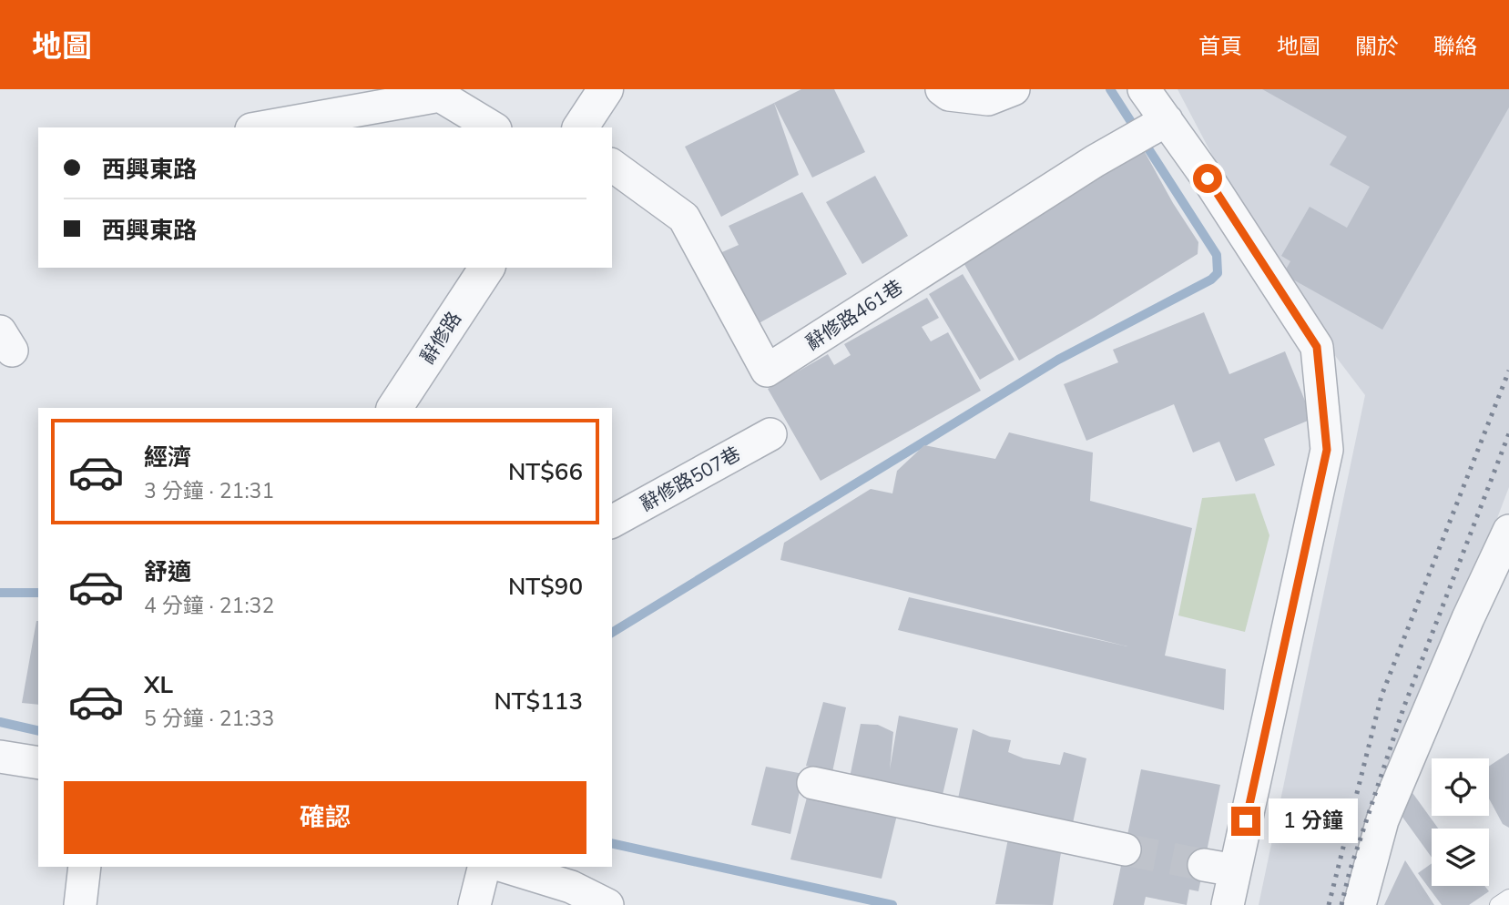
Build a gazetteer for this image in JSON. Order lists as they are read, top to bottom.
{
  "streets": {
    "street": ["辭修路461巷", "辭修路", "辭修路507巷"]
  },
  "page": {
    "header": "地圖",
    "nav": [
      "首頁",
      "地圖",
      "關於",
      "聯絡"
    ],
    "banner": ["西興東路", "西興東路"],
    "list": [
      {
        "name": "經濟",
        "note": "3 分鐘 · 21:31",
        "value": "NT$66"
      },
      {
        "name": "舒適",
        "note": "4 分鐘 · 21:32",
        "value": "NT$90"
      },
      {
        "name": "XL",
        "note": "5 分鐘 · 21:33",
        "value": "NT$113"
      }
    ],
    "buttons": "確認",
    "bubble": "1 分鐘"
  }
}
